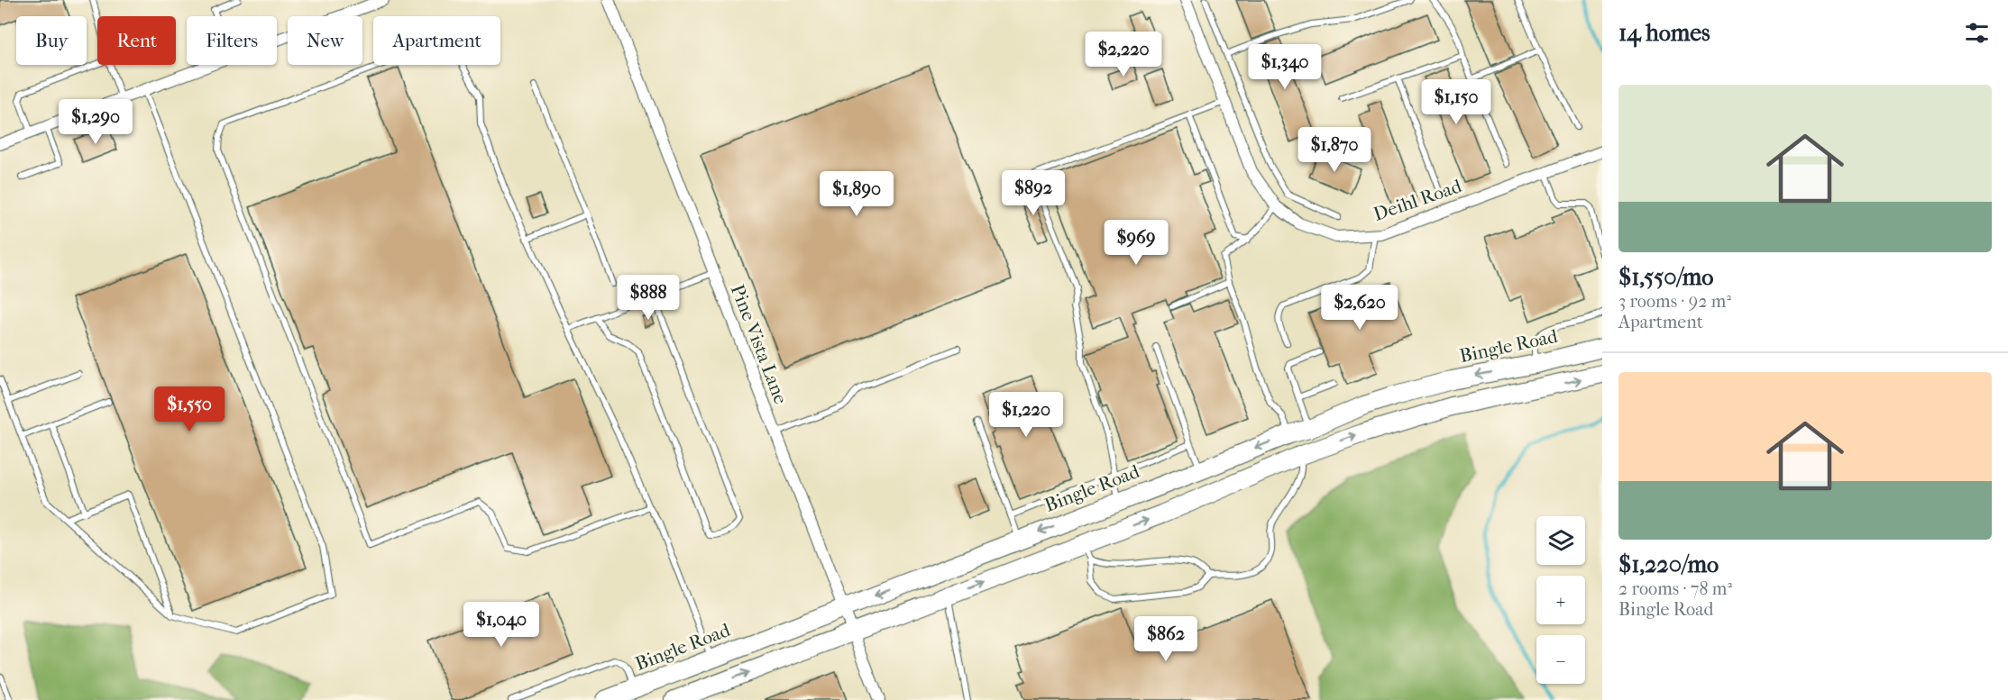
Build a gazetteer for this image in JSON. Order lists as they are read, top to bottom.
{
  "streets": {
    "main road": ["Bingle Road"],
    "street": ["Deihl Road", "Pine Vista Lane"]
  },
  "crossings": [
    ["Pine Vista Lane", "Bingle Road"]
  ],
  "page": {
    "heading": "14 homes",
    "chip": [
      "Buy",
      "Rent",
      "Filters",
      "New",
      "Apartment"
    ],
    "price": [
      "$2,220",
      "$1,340",
      "$1,150",
      "$1,290",
      "$1,870",
      "$892",
      "$1,890",
      "$969",
      "$888",
      "$2,620",
      "$1,550",
      "$1,220",
      "$1,040",
      "$862"
    ],
    "list": [
      {
        "name": "$1,550/mo",
        "note": "3 rooms · 92 m² · Apartment"
      },
      {
        "name": "$1,220/mo",
        "note": "2 rooms · 78 m² · Bingle Road"
      }
    ],
    "map_buttons": ["+", "−"]
  }
}
